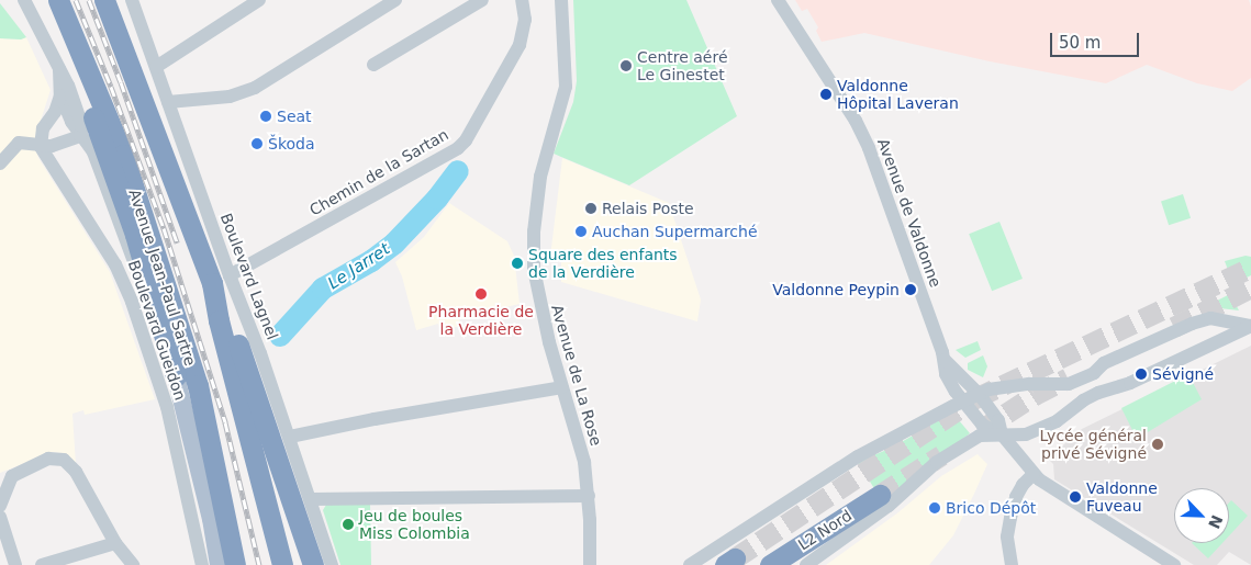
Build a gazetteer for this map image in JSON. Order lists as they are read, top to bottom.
{
  "streets": {
    "highway": ["Avenue Jean-Paul Sartre", "L2 Nord"],
    "main road": ["Boulevard Gueidon"],
    "street": [
      "Chemin de la Sartan",
      "Avenue de Valdonne",
      "Boulevard Lagnel",
      "Avenue de La Rose"
    ]
  },
  "crossings": [
    ["Chemin de la Sartan", "Boulevard Lagnel"]
  ],
  "water": ["Le Jarret"],
  "places": [
    "Centre aéré Le Ginestet",
    "Valdonne Hôpital Laveran",
    "Seat",
    "Škoda",
    "Relais Poste",
    "Auchan Supermarché",
    "Square des enfants de la Verdière",
    "Valdonne Peypin",
    "Pharmacie de la Verdière",
    "Sévigné",
    "Lycée général privé Sévigné",
    "Valdonne Fuveau",
    "Brico Dépôt",
    "Jeu de boules Miss Colombia"
  ],
  "scale_bar": "50 m",
  "north": "bottom right"
}
